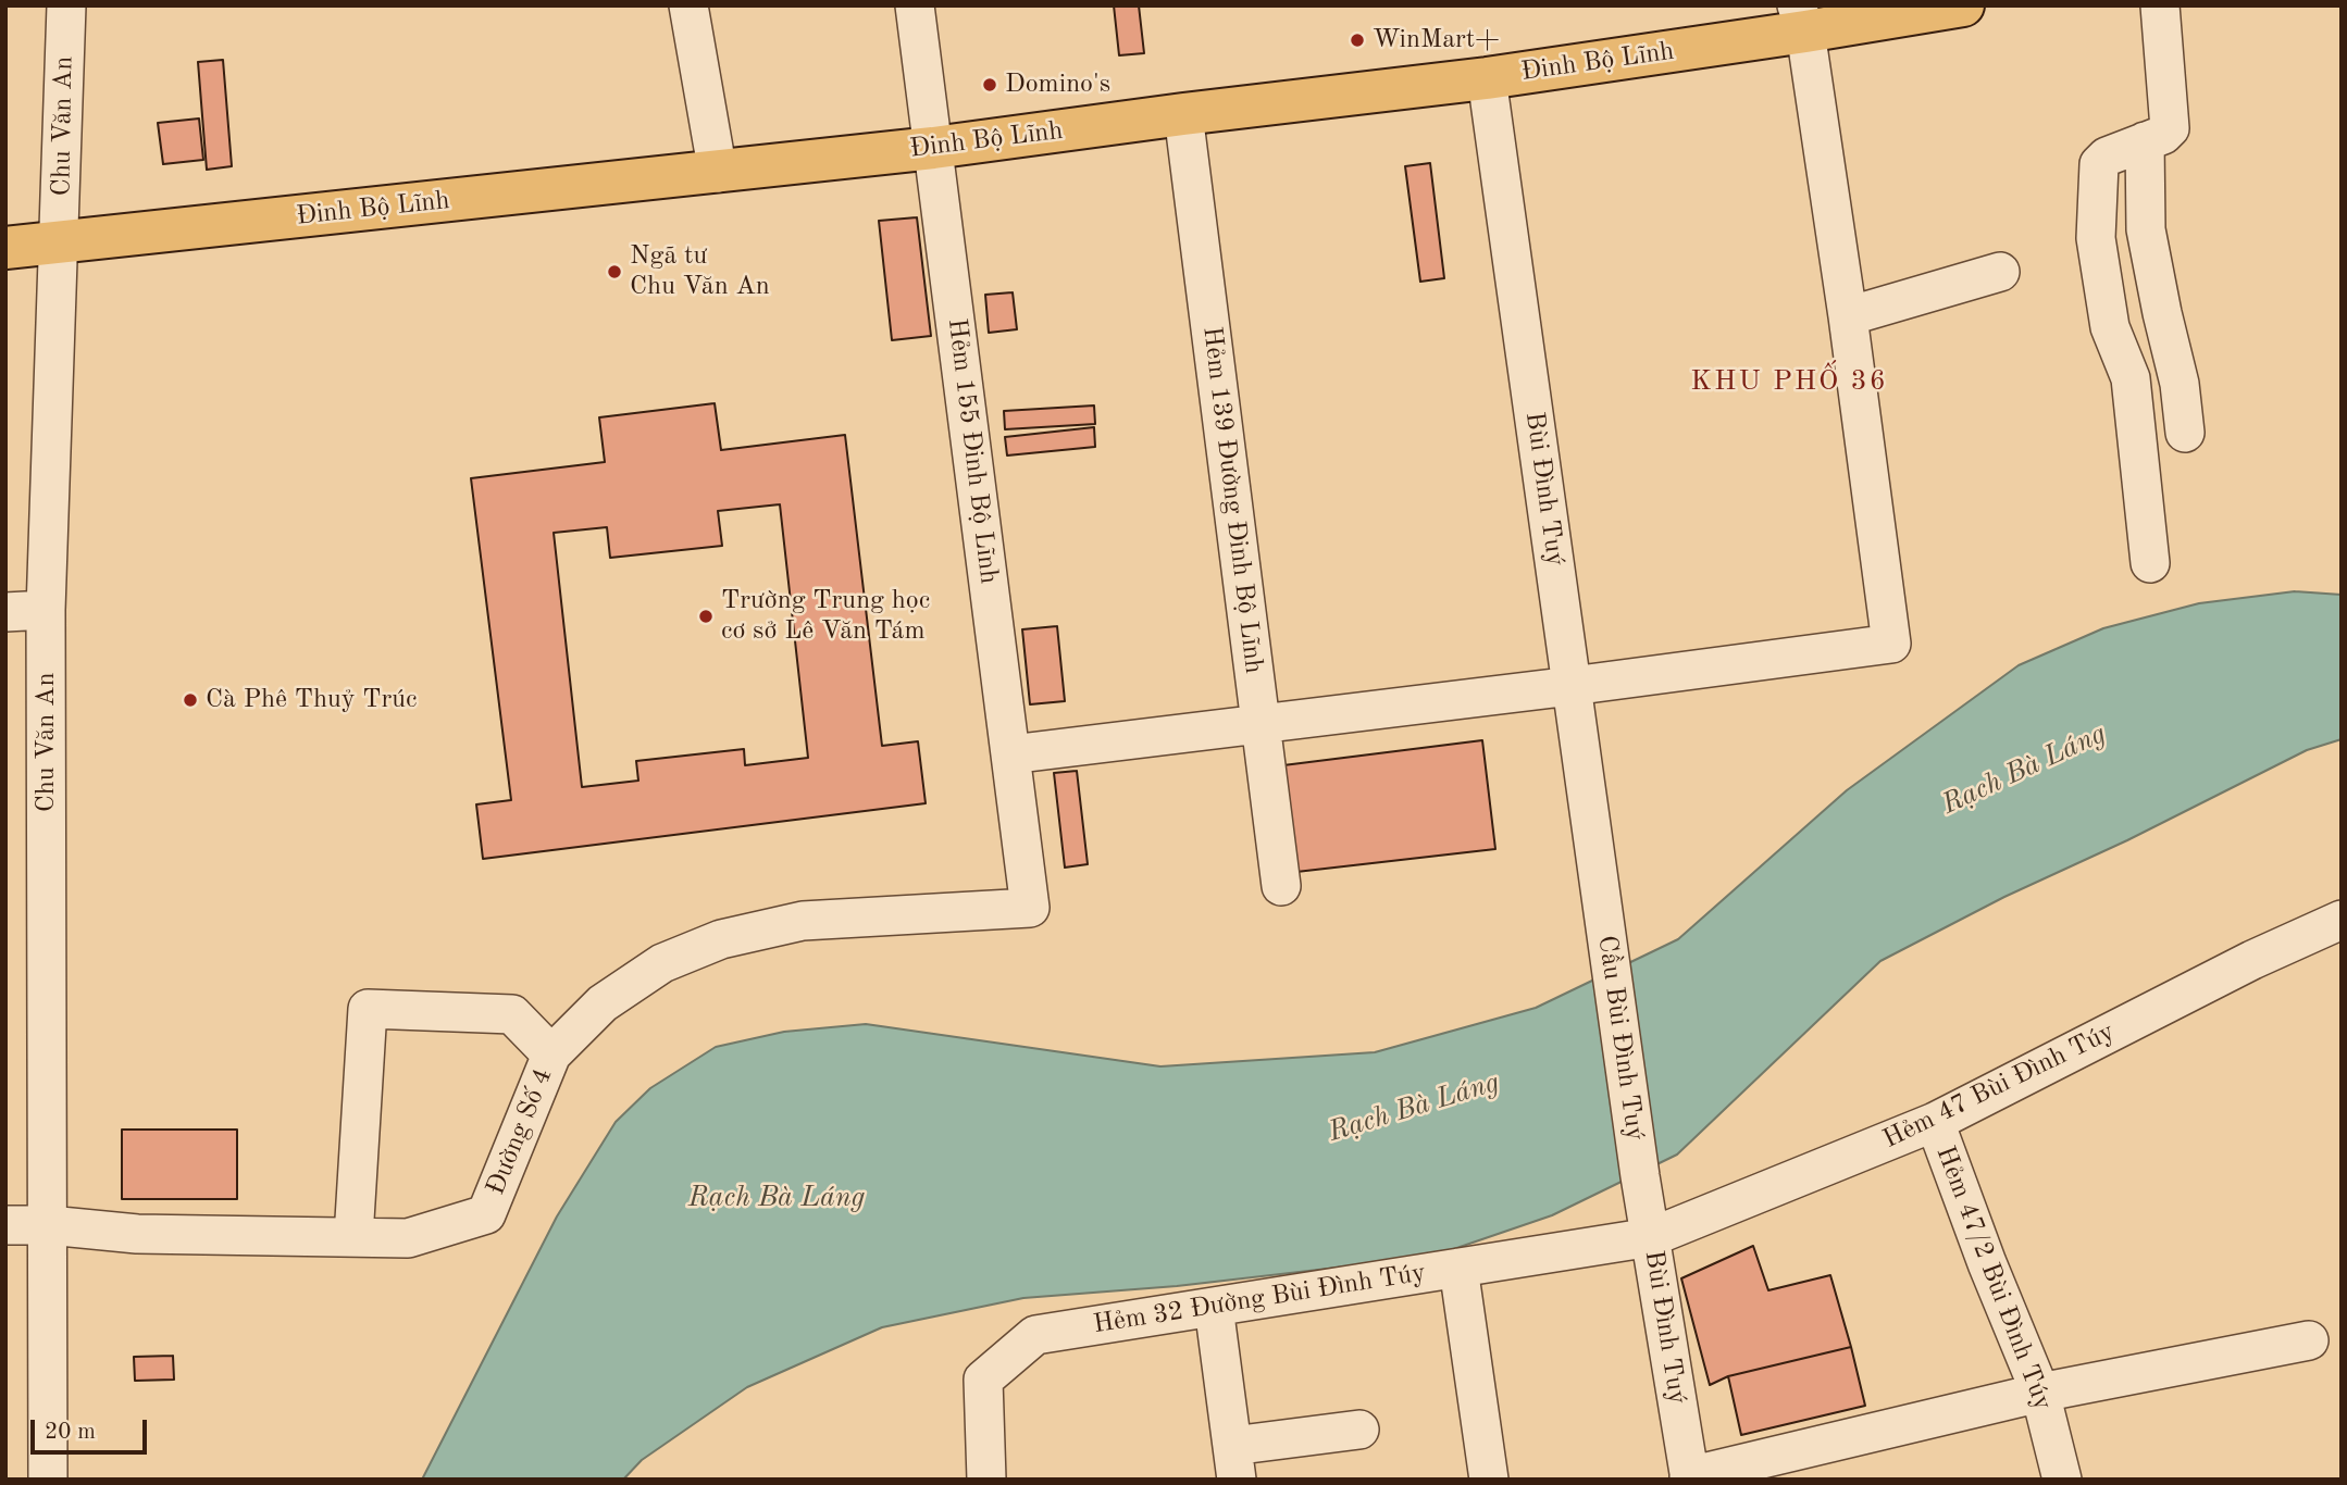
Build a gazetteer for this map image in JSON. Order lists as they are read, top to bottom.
{
  "streets": {
    "main road": ["Đinh Bộ Lĩnh"],
    "street": [
      "Chu Văn An",
      "Hẻm 155 Đinh Bộ Lĩnh",
      "Bùi Đình Tuý",
      "Hẻm 139 Đường Đinh Bộ Lĩnh",
      "Cầu Bùi Đình Tuý",
      "Hẻm 47 Bùi Đình Túy",
      "Đường Số 4",
      "Hẻm 47/2 Bùi Đình Túy",
      "Hẻm 32 Đường Bùi Đình Túy"
    ]
  },
  "crossings": [
    ["Đinh Bộ Lĩnh", "Chu Văn An"],
    ["Đinh Bộ Lĩnh", "Hẻm 155 Đinh Bộ Lĩnh"],
    ["Đinh Bộ Lĩnh", "Bùi Đình Tuý"],
    ["Đinh Bộ Lĩnh", "Hẻm 139 Đường Đinh Bộ Lĩnh"],
    ["Chu Văn An", "Đường Số 4"],
    ["Hẻm 155 Đinh Bộ Lĩnh", "Đường Số 4"],
    ["Bùi Đình Tuý", "Cầu Bùi Đình Tuý"],
    ["Bùi Đình Tuý", "Hẻm 47 Bùi Đình Túy"],
    ["Bùi Đình Tuý", "Hẻm 32 Đường Bùi Đình Túy"],
    ["Hẻm 47 Bùi Đình Túy", "Hẻm 47/2 Bùi Đình Túy"],
    ["Hẻm 47 Bùi Đình Túy", "Hẻm 32 Đường Bùi Đình Túy"]
  ],
  "districts": ["KHU PHỐ 36"],
  "water": ["Rạch Bà Láng"],
  "places": [
    "WinMart+",
    "Domino's",
    "Ngã tư Chu Văn An",
    "Trường Trung học cơ sở Lê Văn Tám",
    "Cà Phê Thuỷ Trúc"
  ],
  "scale_bar": "20 m"
}
